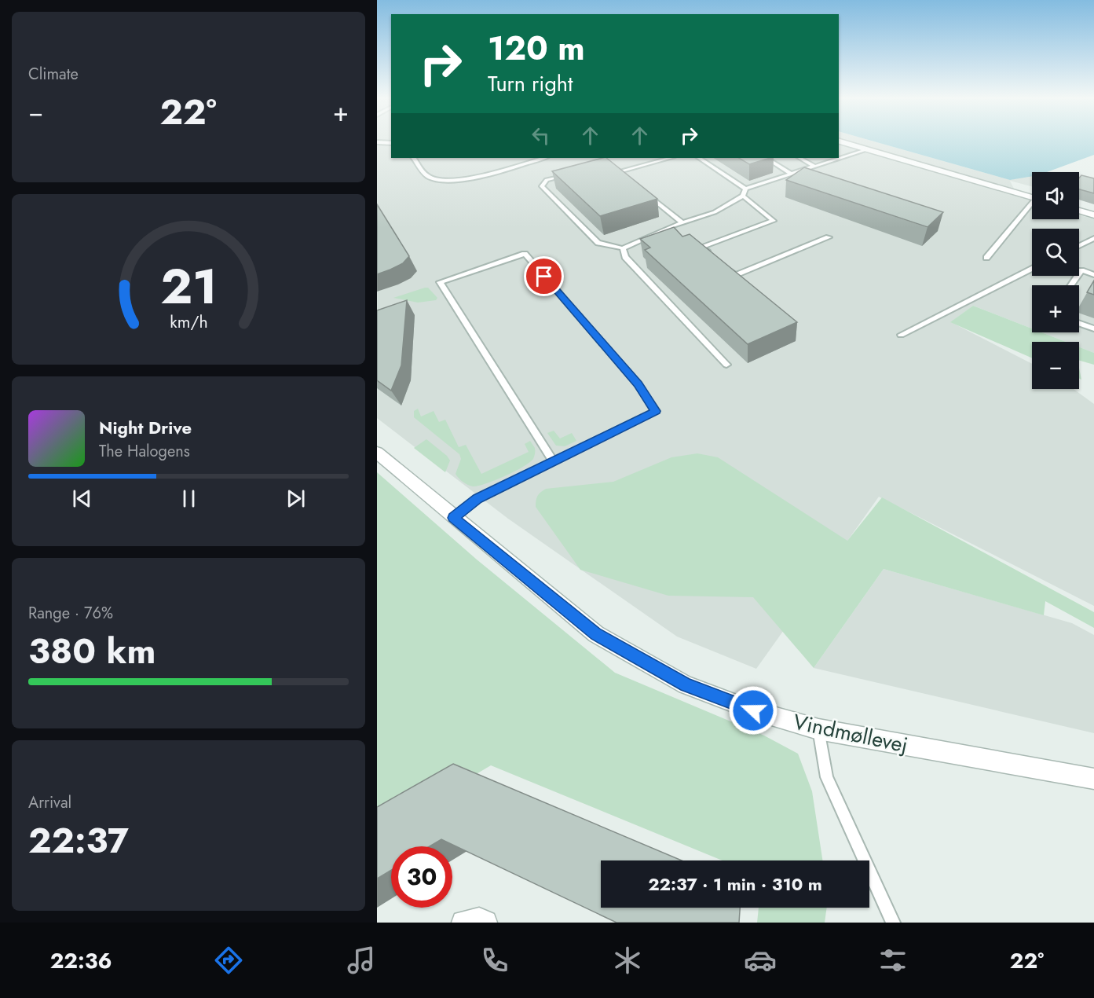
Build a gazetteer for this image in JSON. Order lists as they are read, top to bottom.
{
  "streets": {
    "street": ["Vindmøllevej"]
  },
  "page": {
    "tile": [
      "Climate",
      ["Range · 76%", "380 km"],
      ["Arrival", "22:37"]
    ],
    "turn": ["120 m", "Turn right"],
    "heat": ["−", "22°", "+"],
    "map_buttons": ["+", "−"],
    "song": ["Night Drive", "The Halogens"],
    "limit": "30",
    "trip": "22:37 · 1 min · 310 m",
    "tabs": ["22:36", "22°"],
    "gauge": ["21", "km/h"]
  }
}
